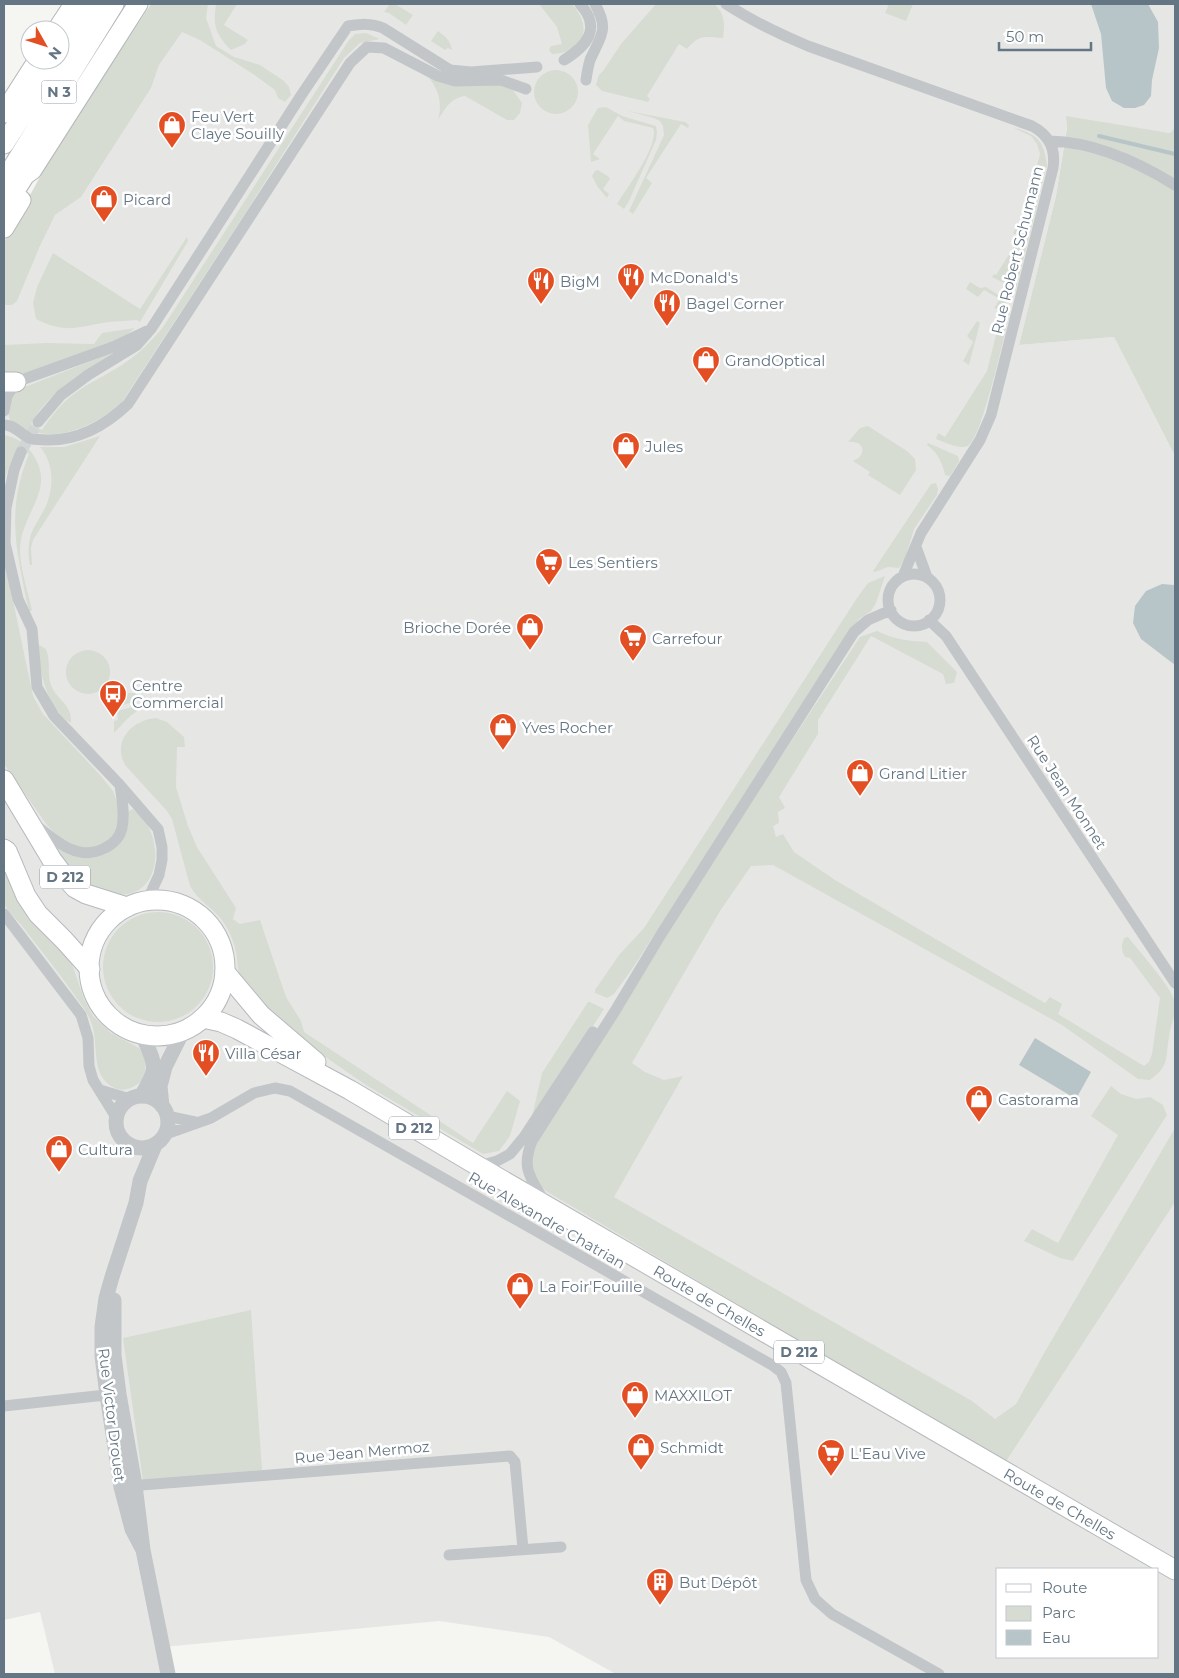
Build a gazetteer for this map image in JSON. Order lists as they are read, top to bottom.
{
  "streets": {
    "main road": ["N 3", "D 212", "Route de Chelles"],
    "street": [
      "Rue Robert Schumann",
      "Rue Jean Monnet",
      "Rue Alexandre Chatrian",
      "Rue Victor Drouet",
      "Rue Jean Mermoz"
    ]
  },
  "crossings": [
    ["Rue Robert Schumann", "Rue Jean Monnet"],
    ["D 212", "Route de Chelles"],
    ["Rue Alexandre Chatrian", "Rue Victor Drouet"],
    ["Rue Victor Drouet", "Rue Jean Mermoz"]
  ],
  "places": {
    "shop": [
      "Feu Vert Claye Souilly",
      "Picard",
      "GrandOptical",
      "Jules",
      "Brioche Dorée",
      "Yves Rocher",
      "Grand Litier",
      "Castorama",
      "Cultura",
      "La Foir'Fouille",
      "MAXXILOT",
      "Schmidt"
    ],
    "restaurant": [
      "McDonald's",
      "BigM",
      "Bagel Corner",
      "Villa César"
    ],
    "supermarket": ["Les Sentiers", "Carrefour", "L'Eau Vive"],
    "bus stop": ["Centre Commercial"],
    "building": ["But Dépôt"]
  },
  "legend": ["Route", "Parc", "Eau"],
  "scale_bar": "50 m",
  "north": "bottom right"
}
